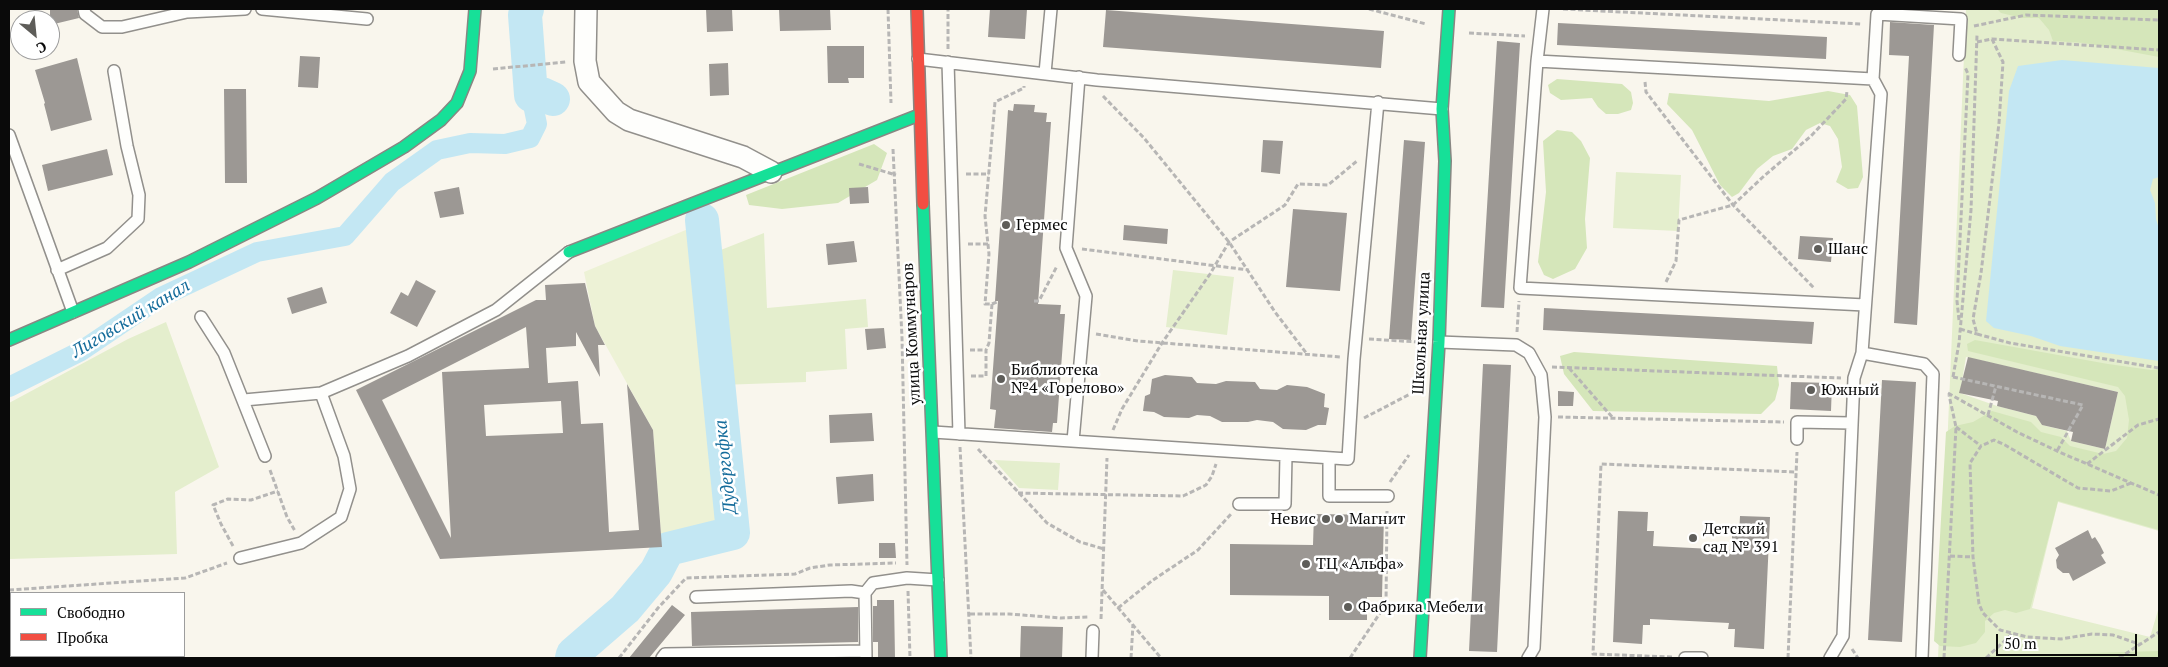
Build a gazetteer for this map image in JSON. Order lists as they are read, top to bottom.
{
  "streets": {
    "street": ["Школьная улица", "улица Коммунаров"]
  },
  "water": ["Лиговский канал", "Дудергофка"],
  "places": [
    "Гермес",
    "Шанс",
    "Библиотека №4 «Горелово»",
    "Южный",
    "Невис",
    "Магнит",
    "Детский сад № 391",
    "ТЦ «Альфа»",
    "Фабрика Мебели"
  ],
  "legend": ["Свободно", "Пробка"],
  "scale_bar": "50 m",
  "north": "bottom right"
}
